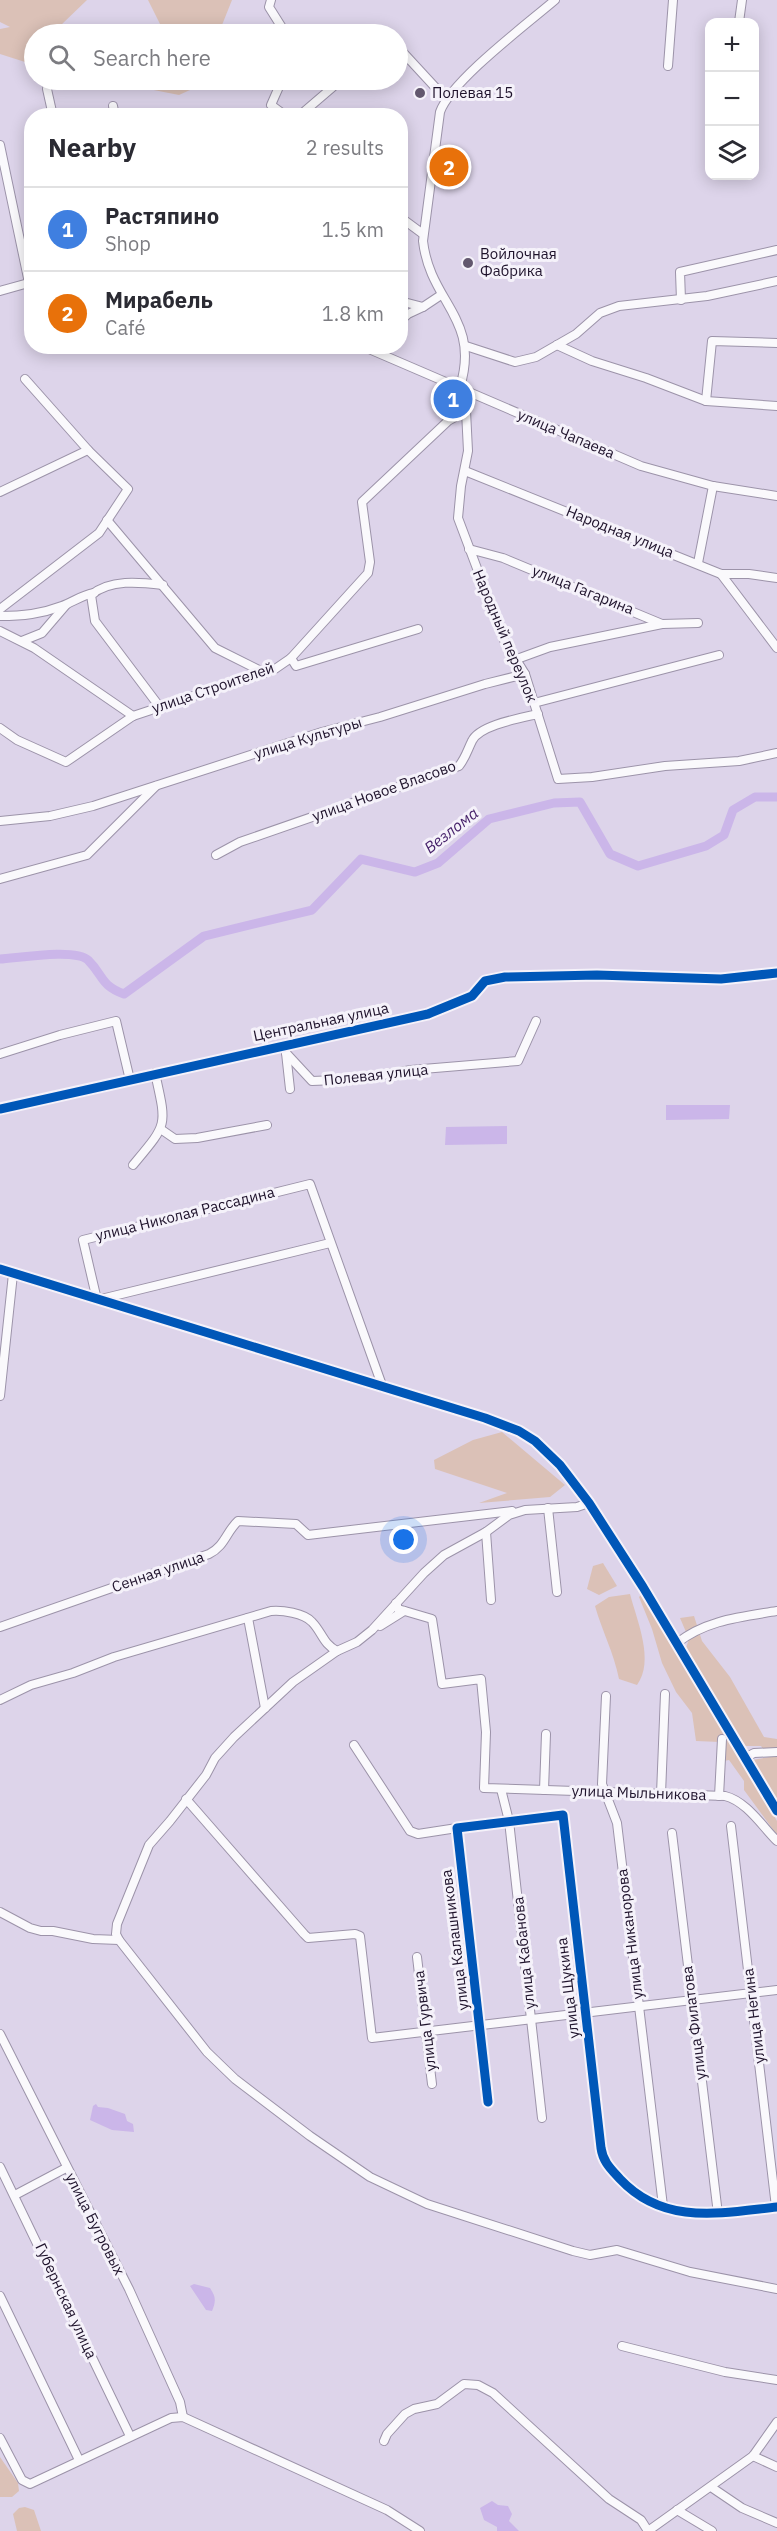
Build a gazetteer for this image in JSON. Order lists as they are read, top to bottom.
{
  "streets": {
    "street": [
      "улица Чапаева",
      "Народная улица",
      "улица Гагарина",
      "Народный переулок",
      "улица Строителей",
      "улица Культуры",
      "улица Новое Власово",
      "Центральная улица",
      "Полевая улица",
      "улица Николая Рассадина",
      "Сенная улица",
      "улица Мыльникова",
      "улица Никанорова",
      "улица Калашникова",
      "улица Кабанова",
      "улица Щукина",
      "улица Негина",
      "улица Гурвича",
      "улица Филатова",
      "улица Бугровых",
      "Губернская улица"
    ]
  },
  "crossings": [
    ["улица Чапаева", "Народный переулок"],
    ["Народная улица", "Народный переулок"],
    ["улица Гагарина", "Народный переулок"],
    ["Народный переулок", "улица Строителей"],
    ["Народный переулок", "улица Культуры"],
    ["Народный переулок", "улица Новое Власово"],
    ["Центральная улица", "Полевая улица"],
    ["улица Мыльникова", "улица Никанорова"],
    ["улица Мыльникова", "улица Кабанова"],
    ["улица Никанорова", "улица Щукина"],
    ["улица Кабанова", "улица Щукина"]
  ],
  "water": ["Везлома"],
  "places": ["Полевая 15", "Войлочная Фабрика"],
  "page": {
    "map_buttons": ["+", "−"],
    "search": "Search here",
    "heading": ["Nearby", "2 results"],
    "pins": ["2", "1"],
    "list": [
      {
        "mark": "1",
        "name": "Растяпино",
        "note": "Shop",
        "value": "1.5 km"
      },
      {
        "mark": "2",
        "name": "Мирабель",
        "note": "Café",
        "value": "1.8 km"
      }
    ]
  }
}
